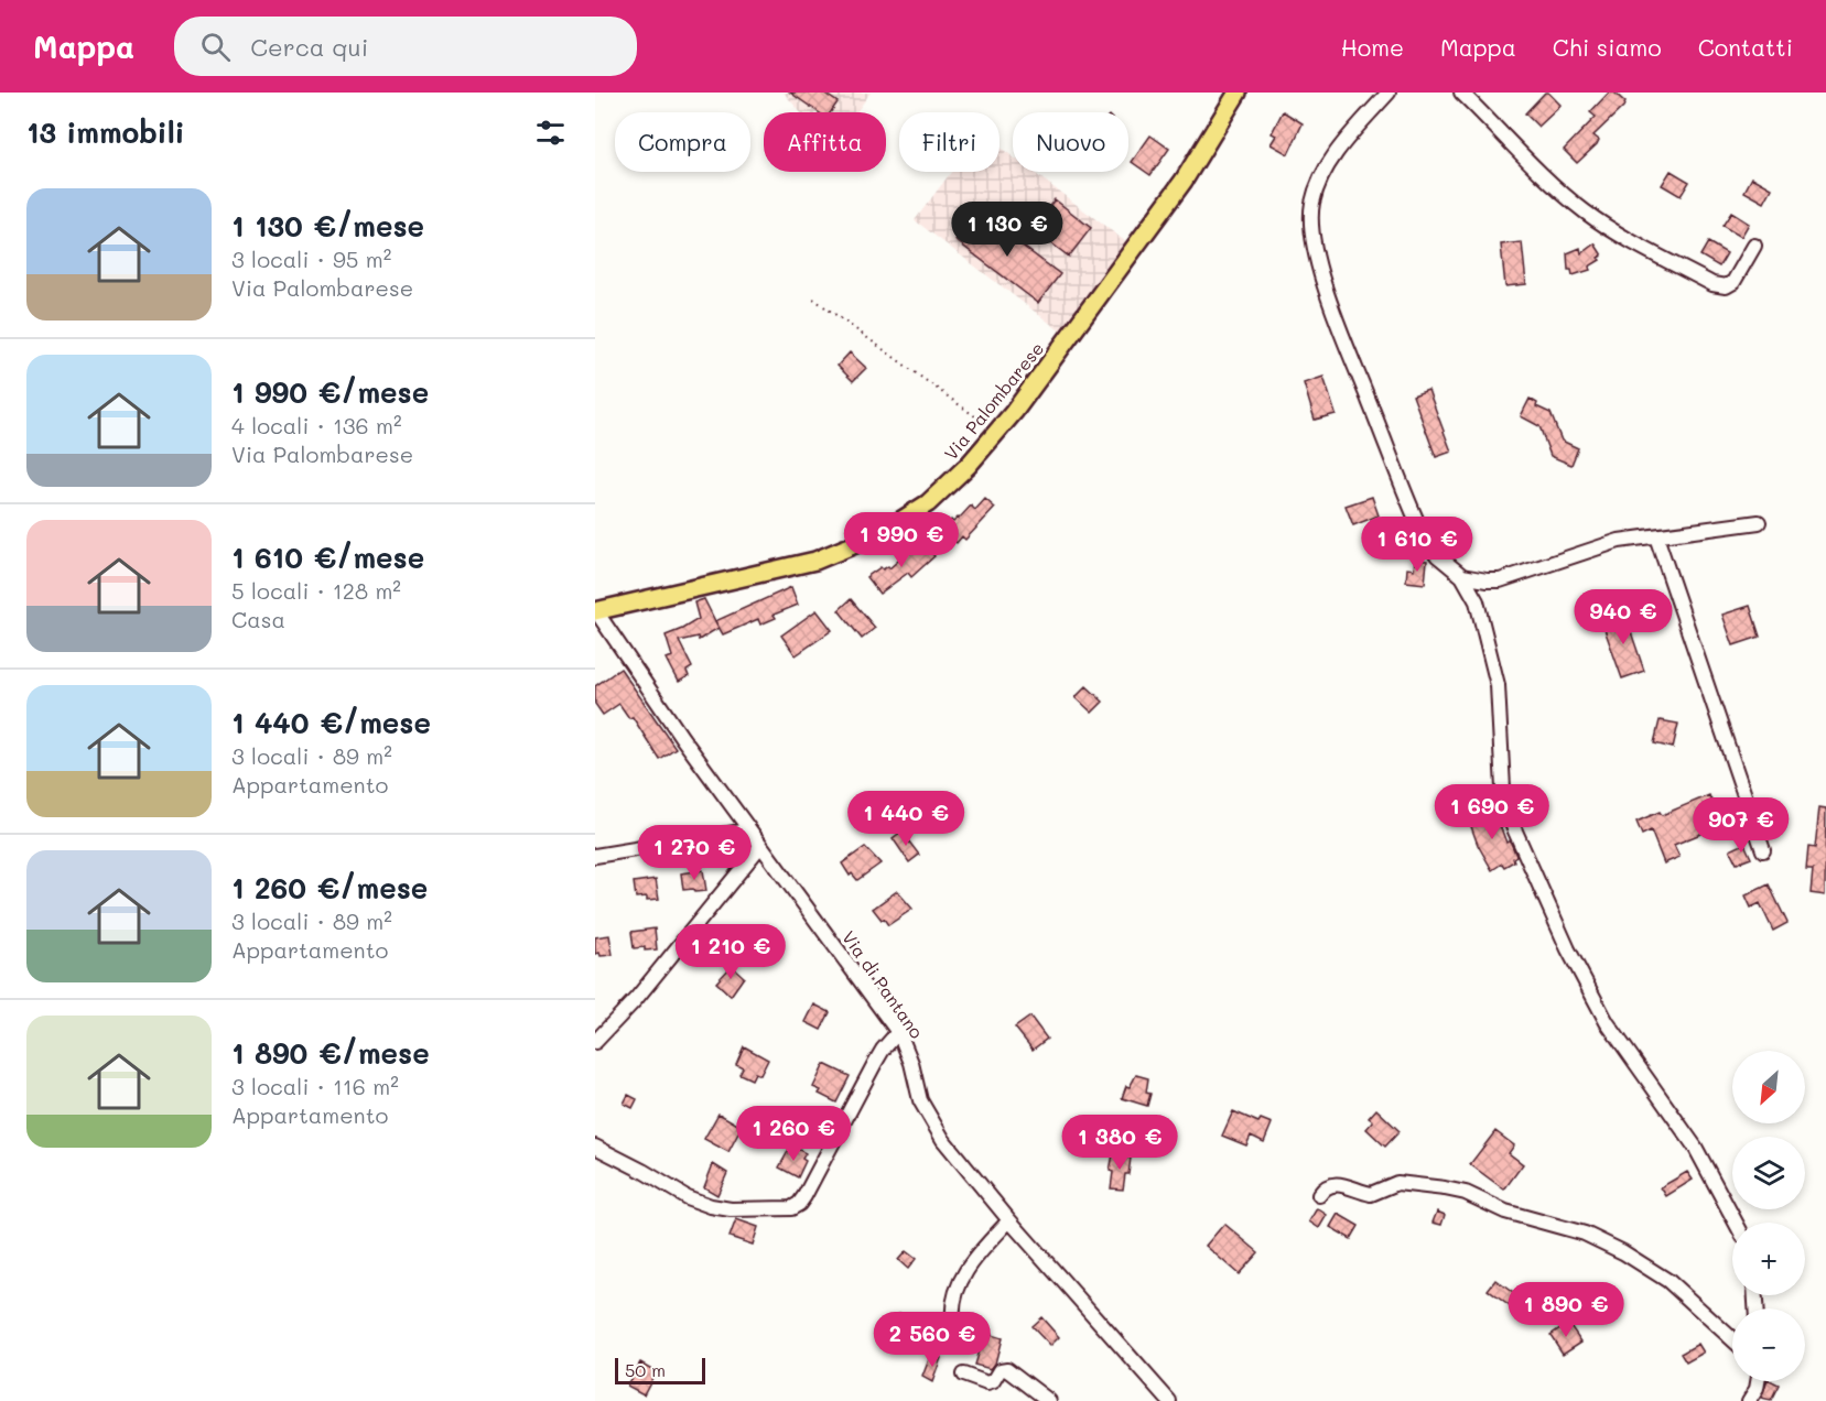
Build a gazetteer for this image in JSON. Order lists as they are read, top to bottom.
{
  "streets": {
    "main road": ["Via Palombarese"],
    "street": ["Via di Pantano"]
  },
  "crossings": [
    ["Via Palombarese", "Via di Pantano"]
  ],
  "scale_bar": "50 m",
  "north": "bottom left",
  "page": {
    "header": "Mappa",
    "search": "Cerca qui",
    "nav": [
      "Home",
      "Mappa",
      "Chi siamo",
      "Contatti"
    ],
    "heading": "13 immobili",
    "chip": [
      "Compra",
      "Affitta",
      "Filtri",
      "Nuovo"
    ],
    "list": [
      {
        "name": "1 130 €/mese",
        "note": "3 locali · 95 m² · Via Palombarese"
      },
      {
        "name": "1 990 €/mese",
        "note": "4 locali · 136 m² · Via Palombarese"
      },
      {
        "name": "1 610 €/mese",
        "note": "5 locali · 128 m² · Casa"
      },
      {
        "name": "1 440 €/mese",
        "note": "3 locali · 89 m² · Appartamento"
      },
      {
        "name": "1 260 €/mese",
        "note": "3 locali · 89 m² · Appartamento"
      },
      {
        "name": "1 890 €/mese",
        "note": "3 locali · 116 m² · Appartamento"
      }
    ],
    "price": [
      "1 130 €",
      "1 990 €",
      "1 610 €",
      "940 €",
      "1 690 €",
      "1 440 €",
      "907 €",
      "1 270 €",
      "1 210 €",
      "1 260 €",
      "1 380 €",
      "1 890 €",
      "2 560 €"
    ],
    "map_buttons": ["+", "−"],
    "scale": "50 m"
  }
}
